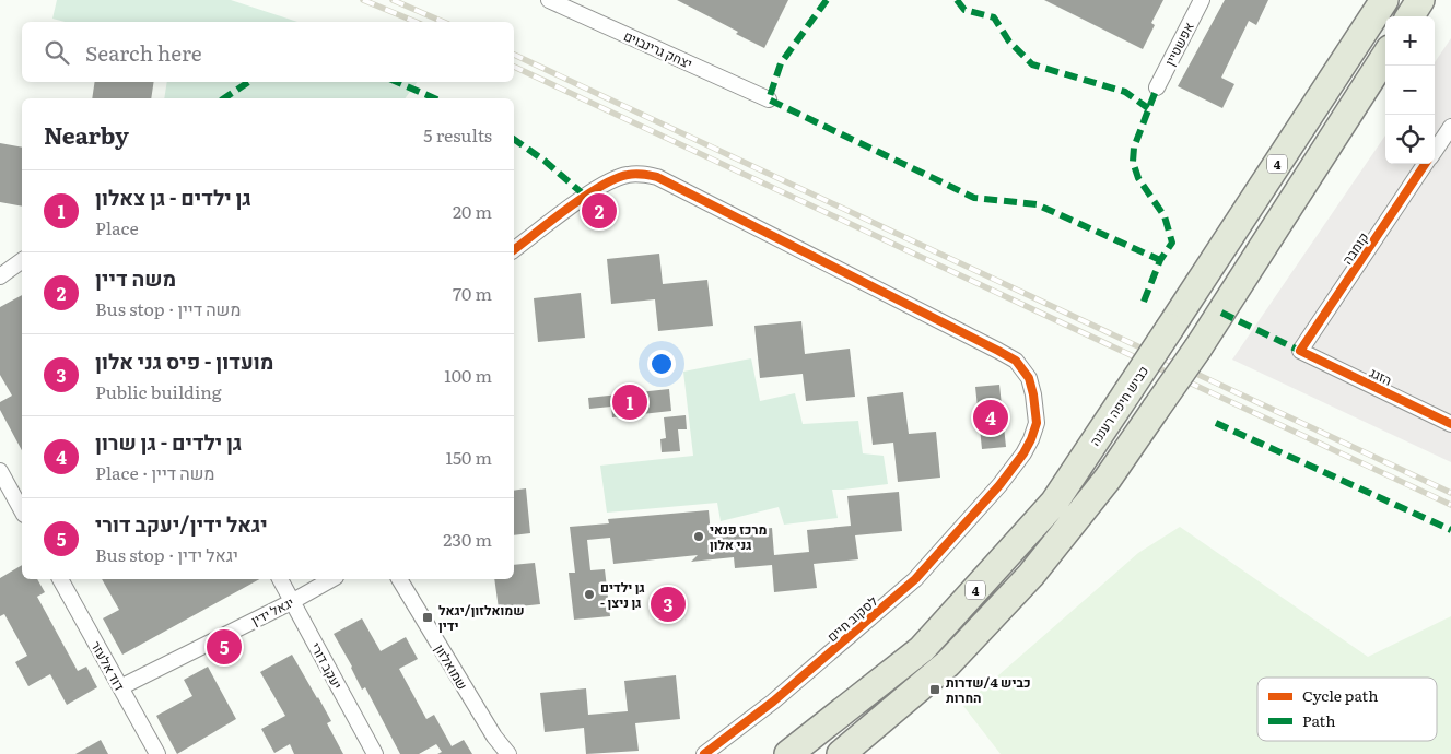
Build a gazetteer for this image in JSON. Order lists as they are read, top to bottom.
{
  "streets": {
    "highway": ["4", "כביש חיפה רעננה"],
    "street": [
      "אפשטיין",
      "יצחק גרינבוים",
      "קומבה",
      "הזגג",
      "יגאל ידין",
      "לסקוב חיים",
      "דוד אלעזר",
      "יעקב דורי",
      "שמואלזון"
    ]
  },
  "crossings": [
    ["קומבה", "הזגג"],
    ["יגאל ידין", "דוד אלעזר"],
    ["יגאל ידין", "יעקב דורי"]
  ],
  "places": {
    "other": ["מרכז פנאי גני אלון", "גן ילדים - גן ניצן"],
    "transit": ["שמואלזון/יגאל ידין", "כביש 4/שדרות החרות"]
  },
  "legend": ["Cycle path", "Path"],
  "page": {
    "map_buttons": ["+", "−"],
    "search": "Search here",
    "heading": ["Nearby", "5 results"],
    "list": [
      {
        "mark": "1",
        "name": "גן ילדים - גן צאלון",
        "note": "Place",
        "value": "20 m"
      },
      {
        "mark": "2",
        "name": "משה דיין",
        "note": "Bus stop · משה דיין",
        "value": "70 m"
      },
      {
        "mark": "3",
        "name": "מועדון - פיס גני אלון",
        "note": "Public building",
        "value": "100 m"
      },
      {
        "mark": "4",
        "name": "גן ילדים - גן שרון",
        "note": "Place · משה דיין",
        "value": "150 m"
      },
      {
        "mark": "5",
        "name": "יגאל ידין/יעקב דורי",
        "note": "Bus stop · יגאל ידין",
        "value": "230 m"
      }
    ],
    "pins": [
      "2",
      "1",
      "4",
      "3",
      "5"
    ]
  }
}
